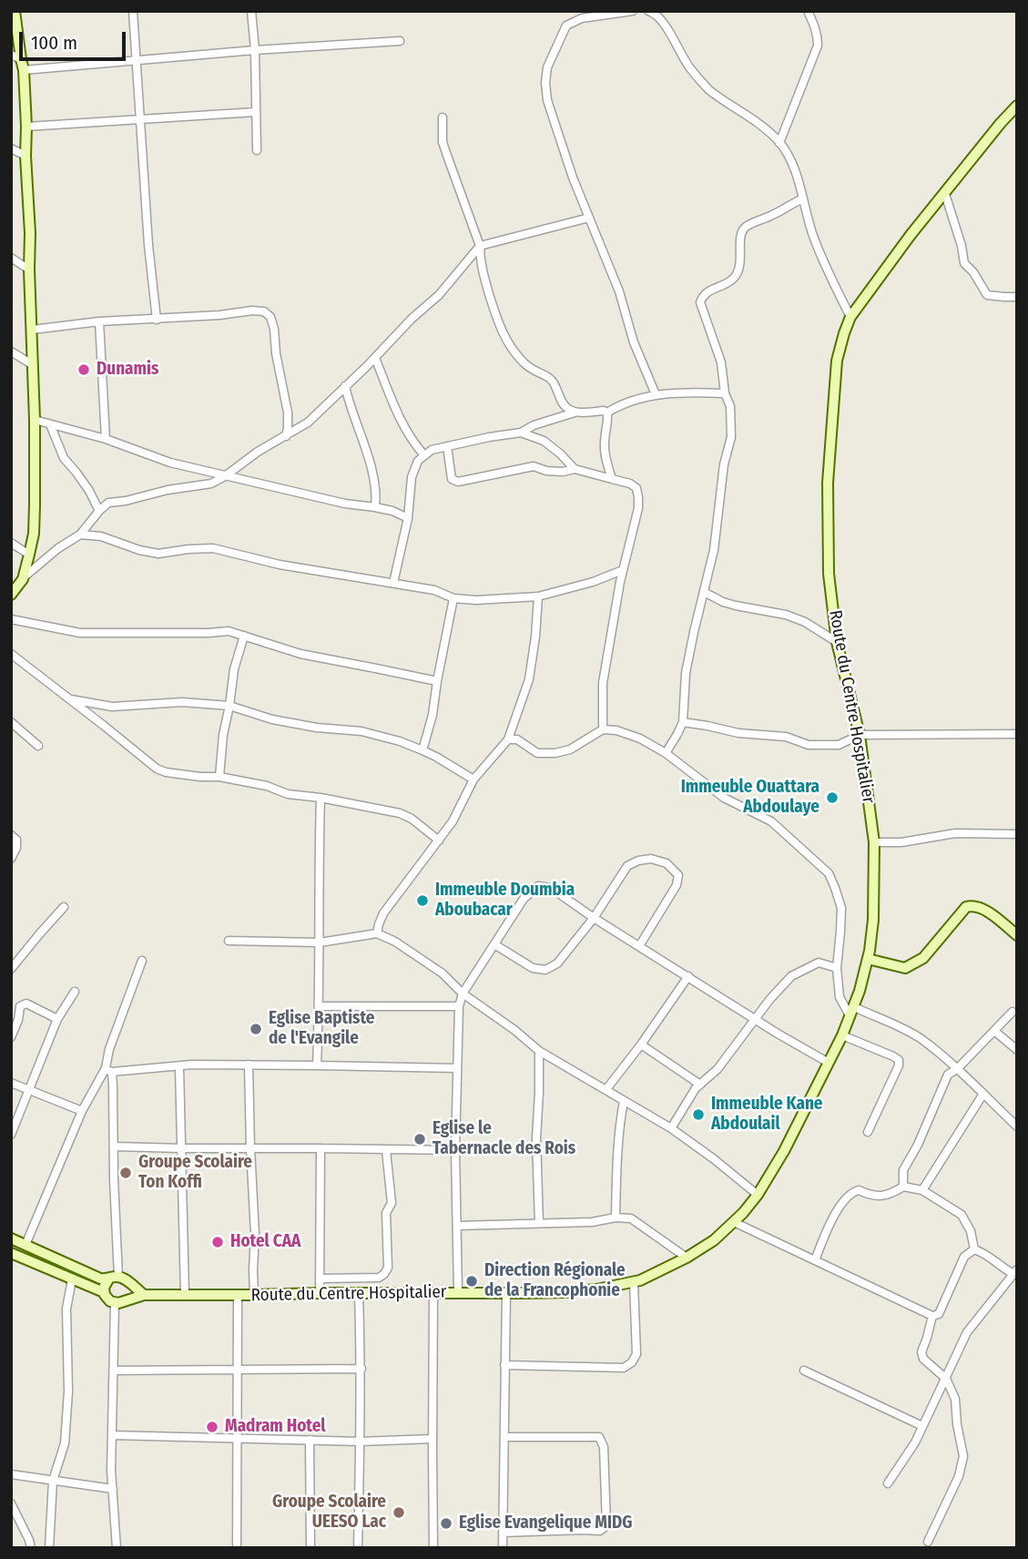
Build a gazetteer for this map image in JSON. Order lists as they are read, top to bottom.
{
  "streets": {
    "street": ["Route du Centre Hospitalier"]
  },
  "places": [
    "Dunamis",
    "Immeuble Ouattara Abdoulaye",
    "Immeuble Doumbia Aboubacar",
    "Eglise Baptiste de l'Evangile",
    "Immeuble Kane Abdoulail",
    "Eglise le Tabernacle des Rois",
    "Groupe Scolaire Ton Koffi",
    "Hotel CAA",
    "Direction Régionale de la Francophonie",
    "Madram Hotel",
    "Groupe Scolaire UEESO Lac",
    "Eglise Evangelique MIDG"
  ],
  "scale_bar": "100 m"
}
